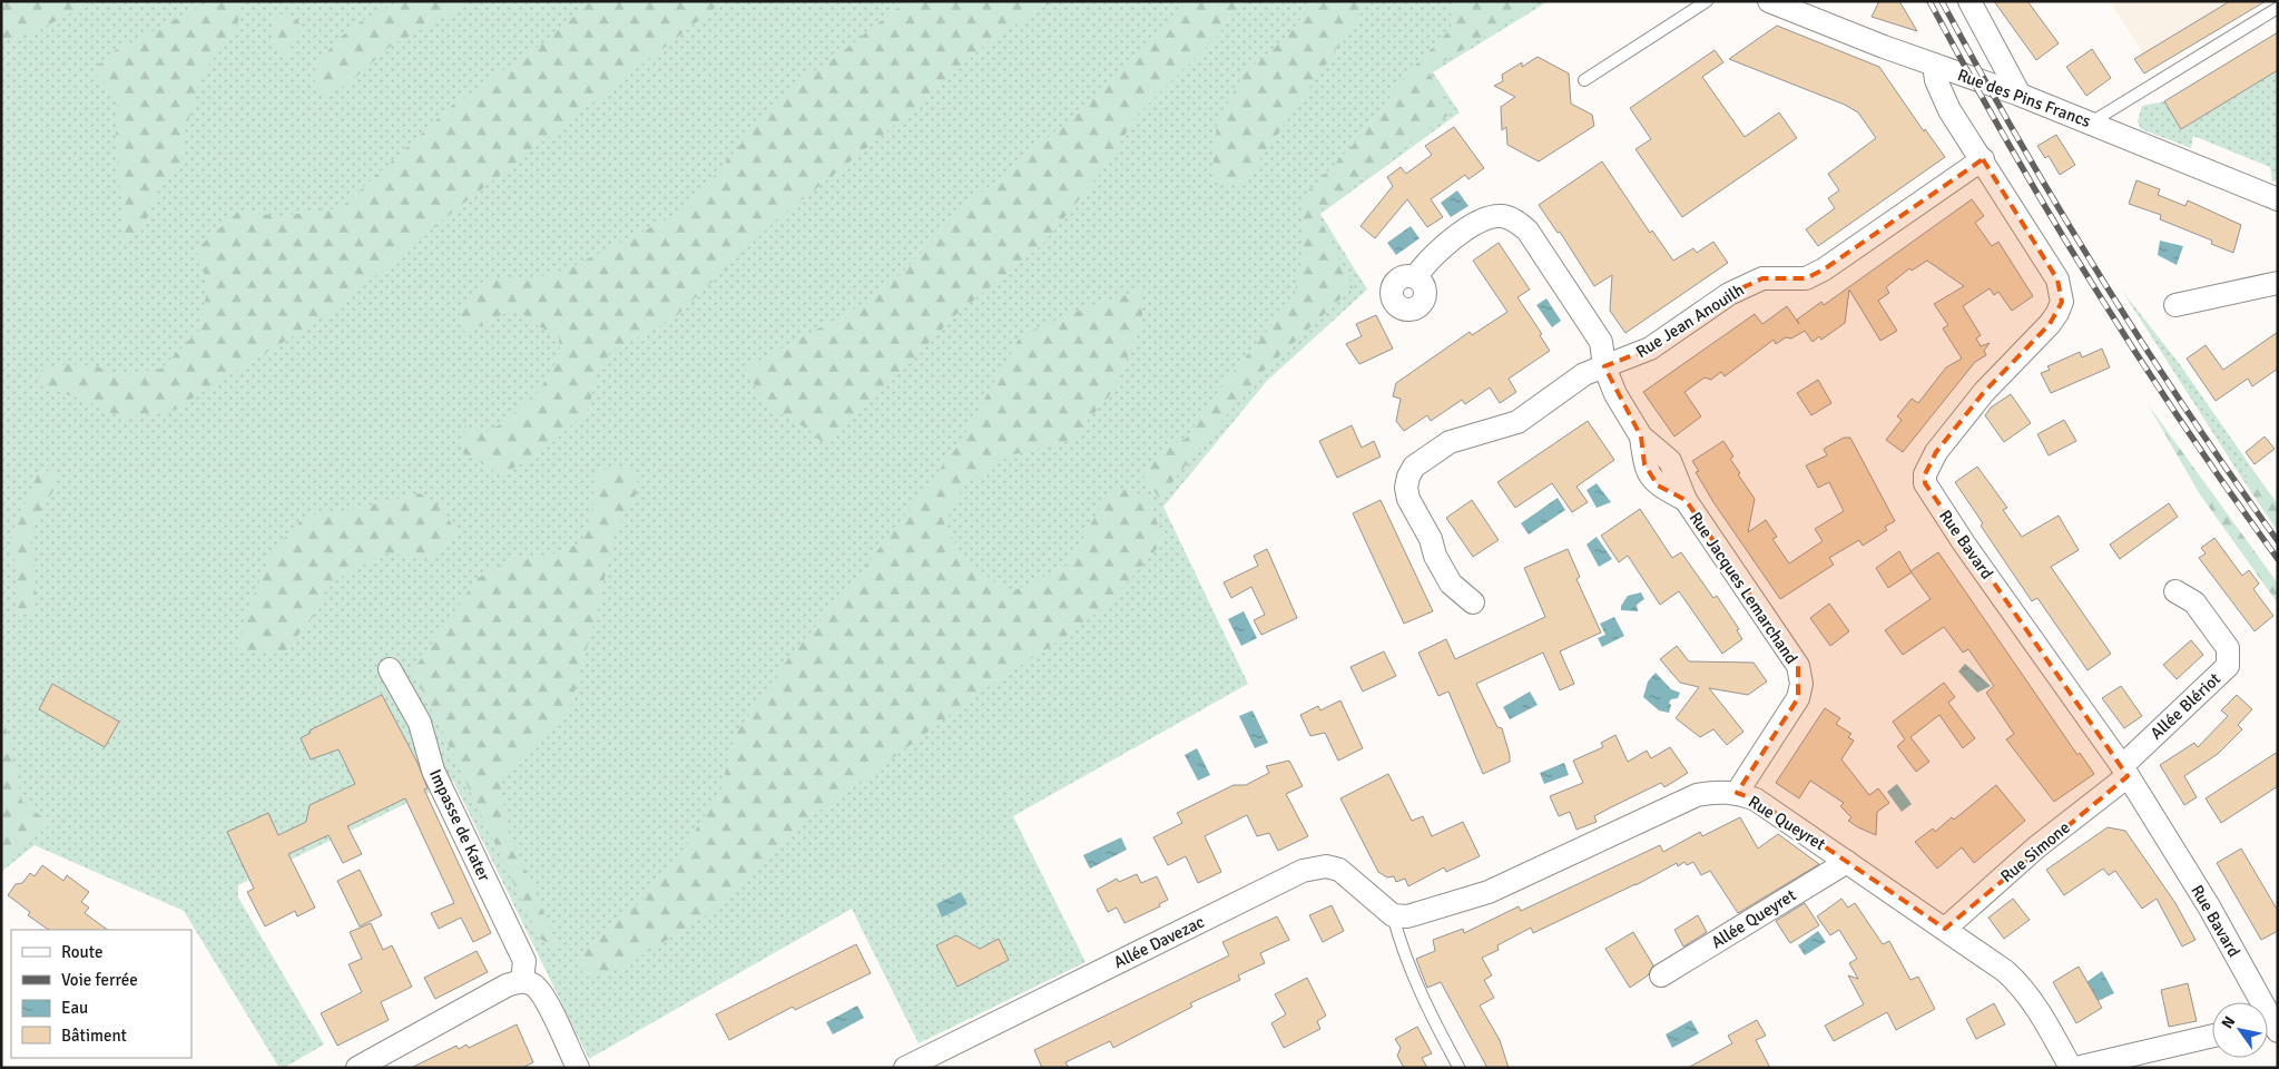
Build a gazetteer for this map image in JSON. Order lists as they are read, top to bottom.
{
  "streets": {
    "street": [
      "Rue des Pins Francs",
      "Rue Jean Anouilh",
      "Rue Bavard",
      "Rue Jacques Lemarchand",
      "Allée Blériot",
      "Rue Queyret",
      "Impasse de Kater",
      "Rue Simone",
      "Allée Queyret",
      "Allée Davezac"
    ]
  },
  "crossings": [
    ["Rue des Pins Francs", "Rue Bavard"],
    ["Rue Jean Anouilh", "Rue Bavard"],
    ["Rue Jean Anouilh", "Rue Jacques Lemarchand"],
    ["Rue Bavard", "Allée Blériot"],
    ["Rue Bavard", "Rue Simone"],
    ["Rue Jacques Lemarchand", "Rue Queyret"],
    ["Allée Blériot", "Rue Simone"],
    ["Rue Queyret", "Rue Simone"],
    ["Rue Queyret", "Allée Queyret"],
    ["Rue Queyret", "Allée Davezac"]
  ],
  "legend": [
    "Route",
    "Voie ferrée",
    "Eau",
    "Bâtiment"
  ],
  "north": "top left"
}
